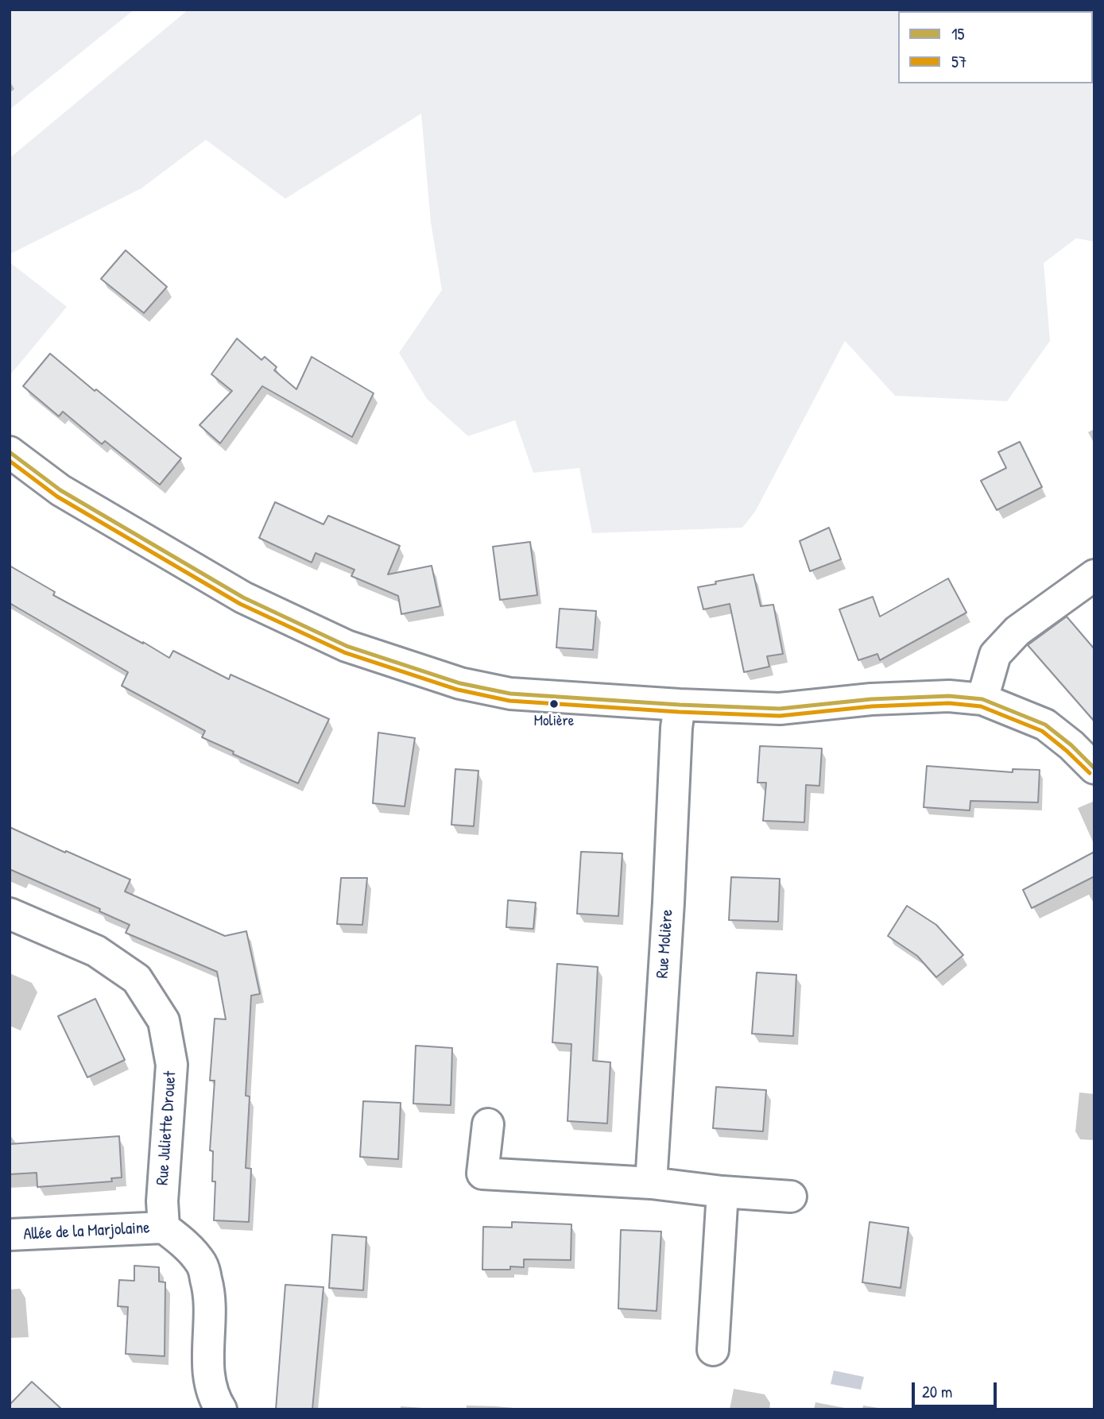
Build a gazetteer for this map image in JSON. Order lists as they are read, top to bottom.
{
  "streets": {
    "street": ["Rue Molière", "Rue Juliette Drouet", "Allée de la Marjolaine"]
  },
  "crossings": [
    ["Rue Juliette Drouet", "Allée de la Marjolaine"]
  ],
  "places": ["Molière"],
  "lines": ["transit line 15", "transit line 57"],
  "legend": ["15", "57"],
  "scale_bar": "20 m"
}
